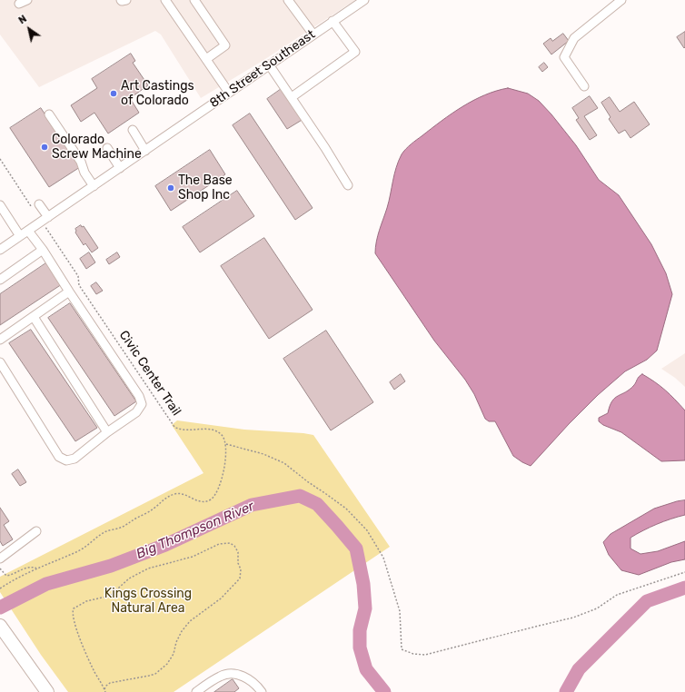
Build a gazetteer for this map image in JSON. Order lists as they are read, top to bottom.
{
  "streets": {
    "street": ["8th Street Southeast"],
    "path": ["Civic Center Trail"]
  },
  "crossings": [
    ["8th Street Southeast", "Civic Center Trail"]
  ],
  "water": ["Big Thompson River"],
  "parks": ["Kings Crossing Natural Area"],
  "places": ["Art Castings of Colorado", "Colorado Screw Machine", "The Base Shop Inc"],
  "north": "top left"
}
